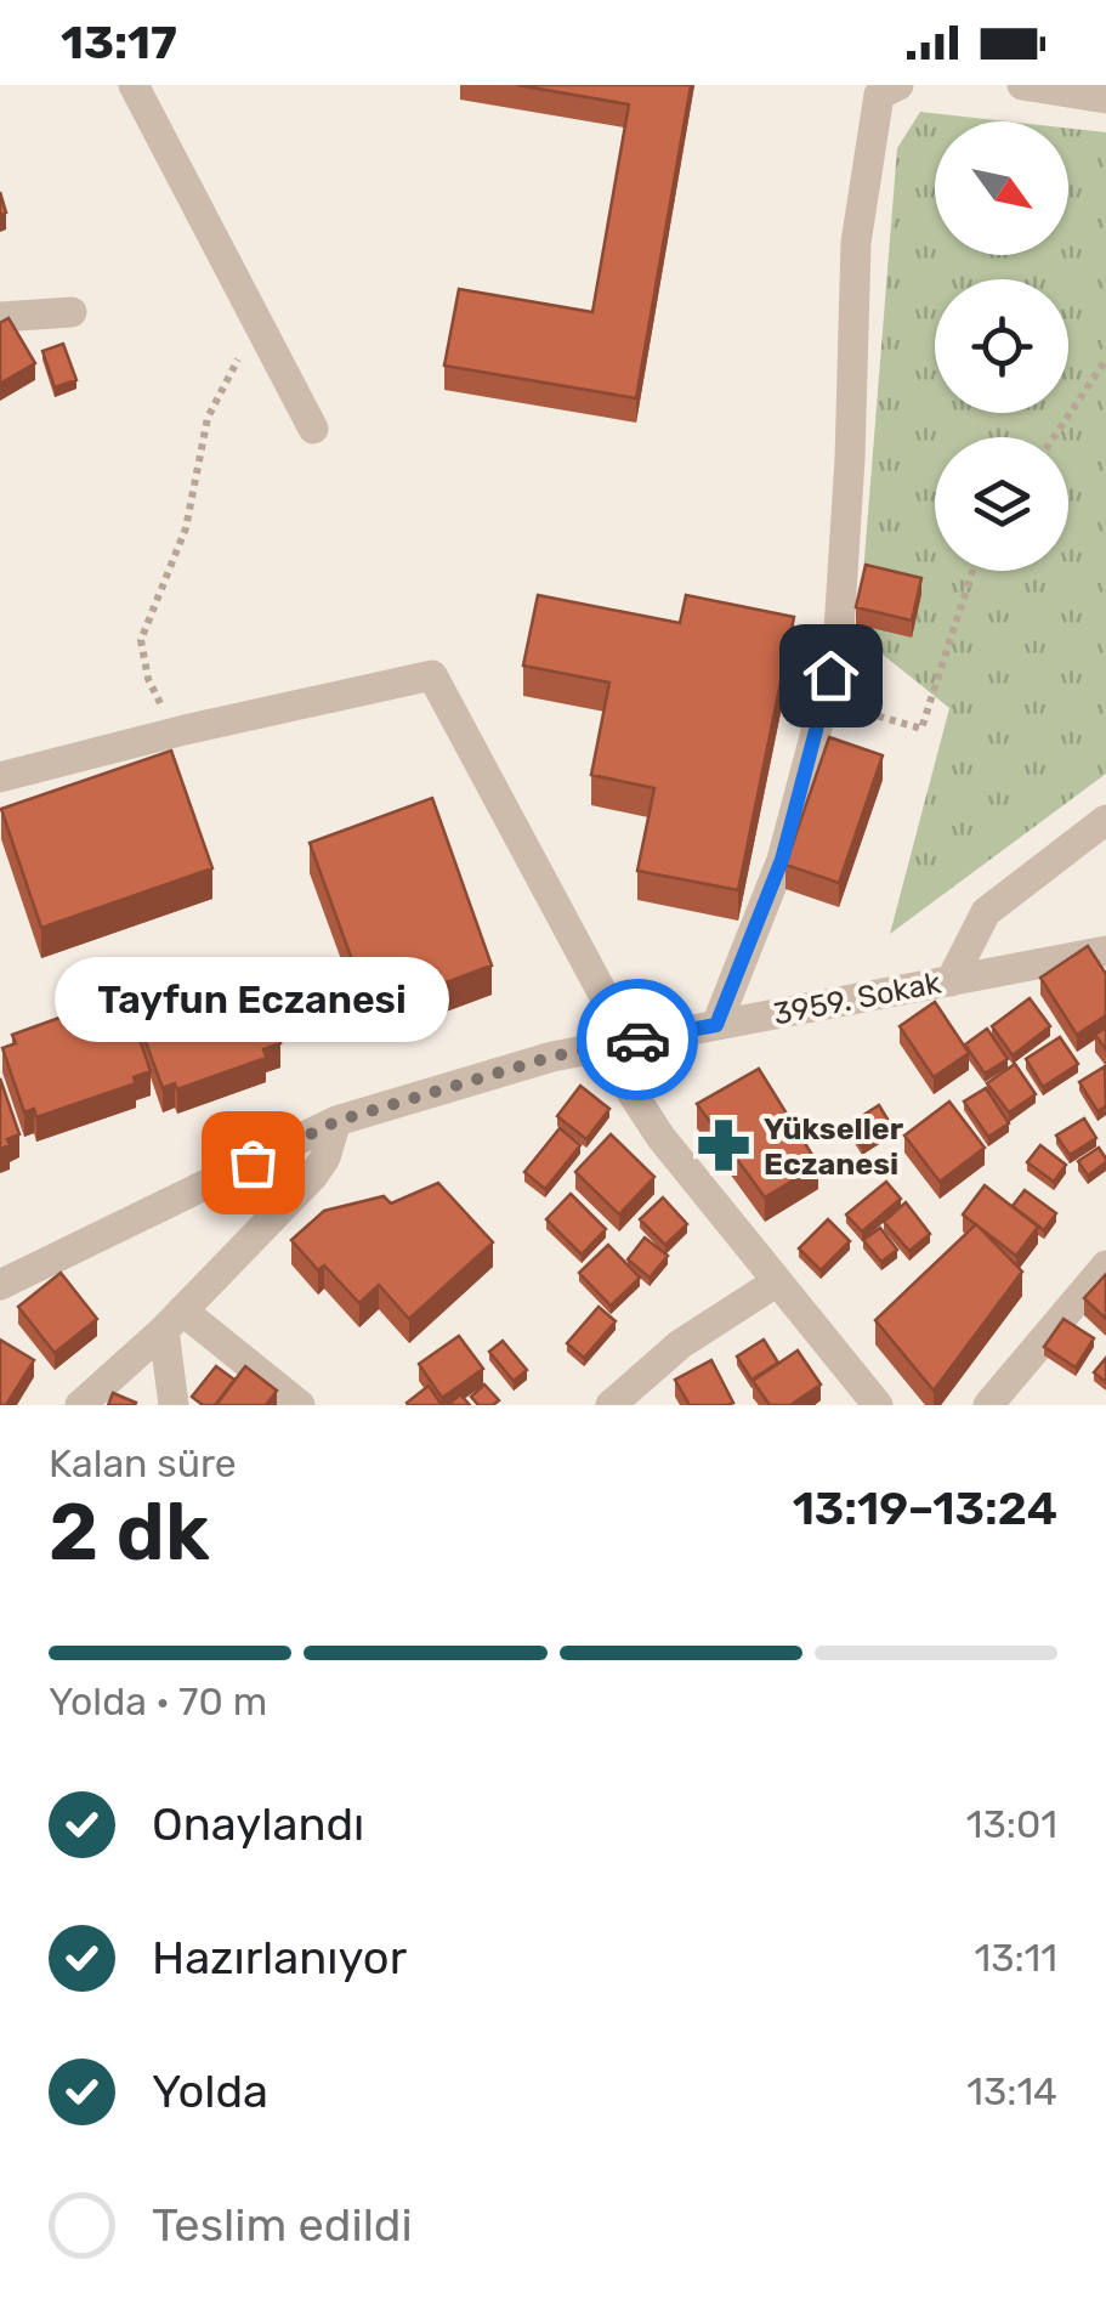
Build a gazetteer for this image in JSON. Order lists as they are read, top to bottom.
{
  "streets": {
    "street": ["3959. Sokak"]
  },
  "places": {
    "pharmacy": ["Yükseller Eczanesi"],
    "other": ["Tayfun Eczanesi"]
  },
  "north": "bottom right",
  "page": {
    "status": "13:17",
    "bubble": "Tayfun Eczanesi",
    "heading": ["2 dk", "Kalan süre", "13:19–13:24"],
    "bar": "Yolda · 70 m",
    "list": [
      ["Onaylandı", "13:01"],
      ["Hazırlanıyor", "13:11"],
      ["Yolda", "13:14"],
      "Teslim edildi"
    ]
  }
}
